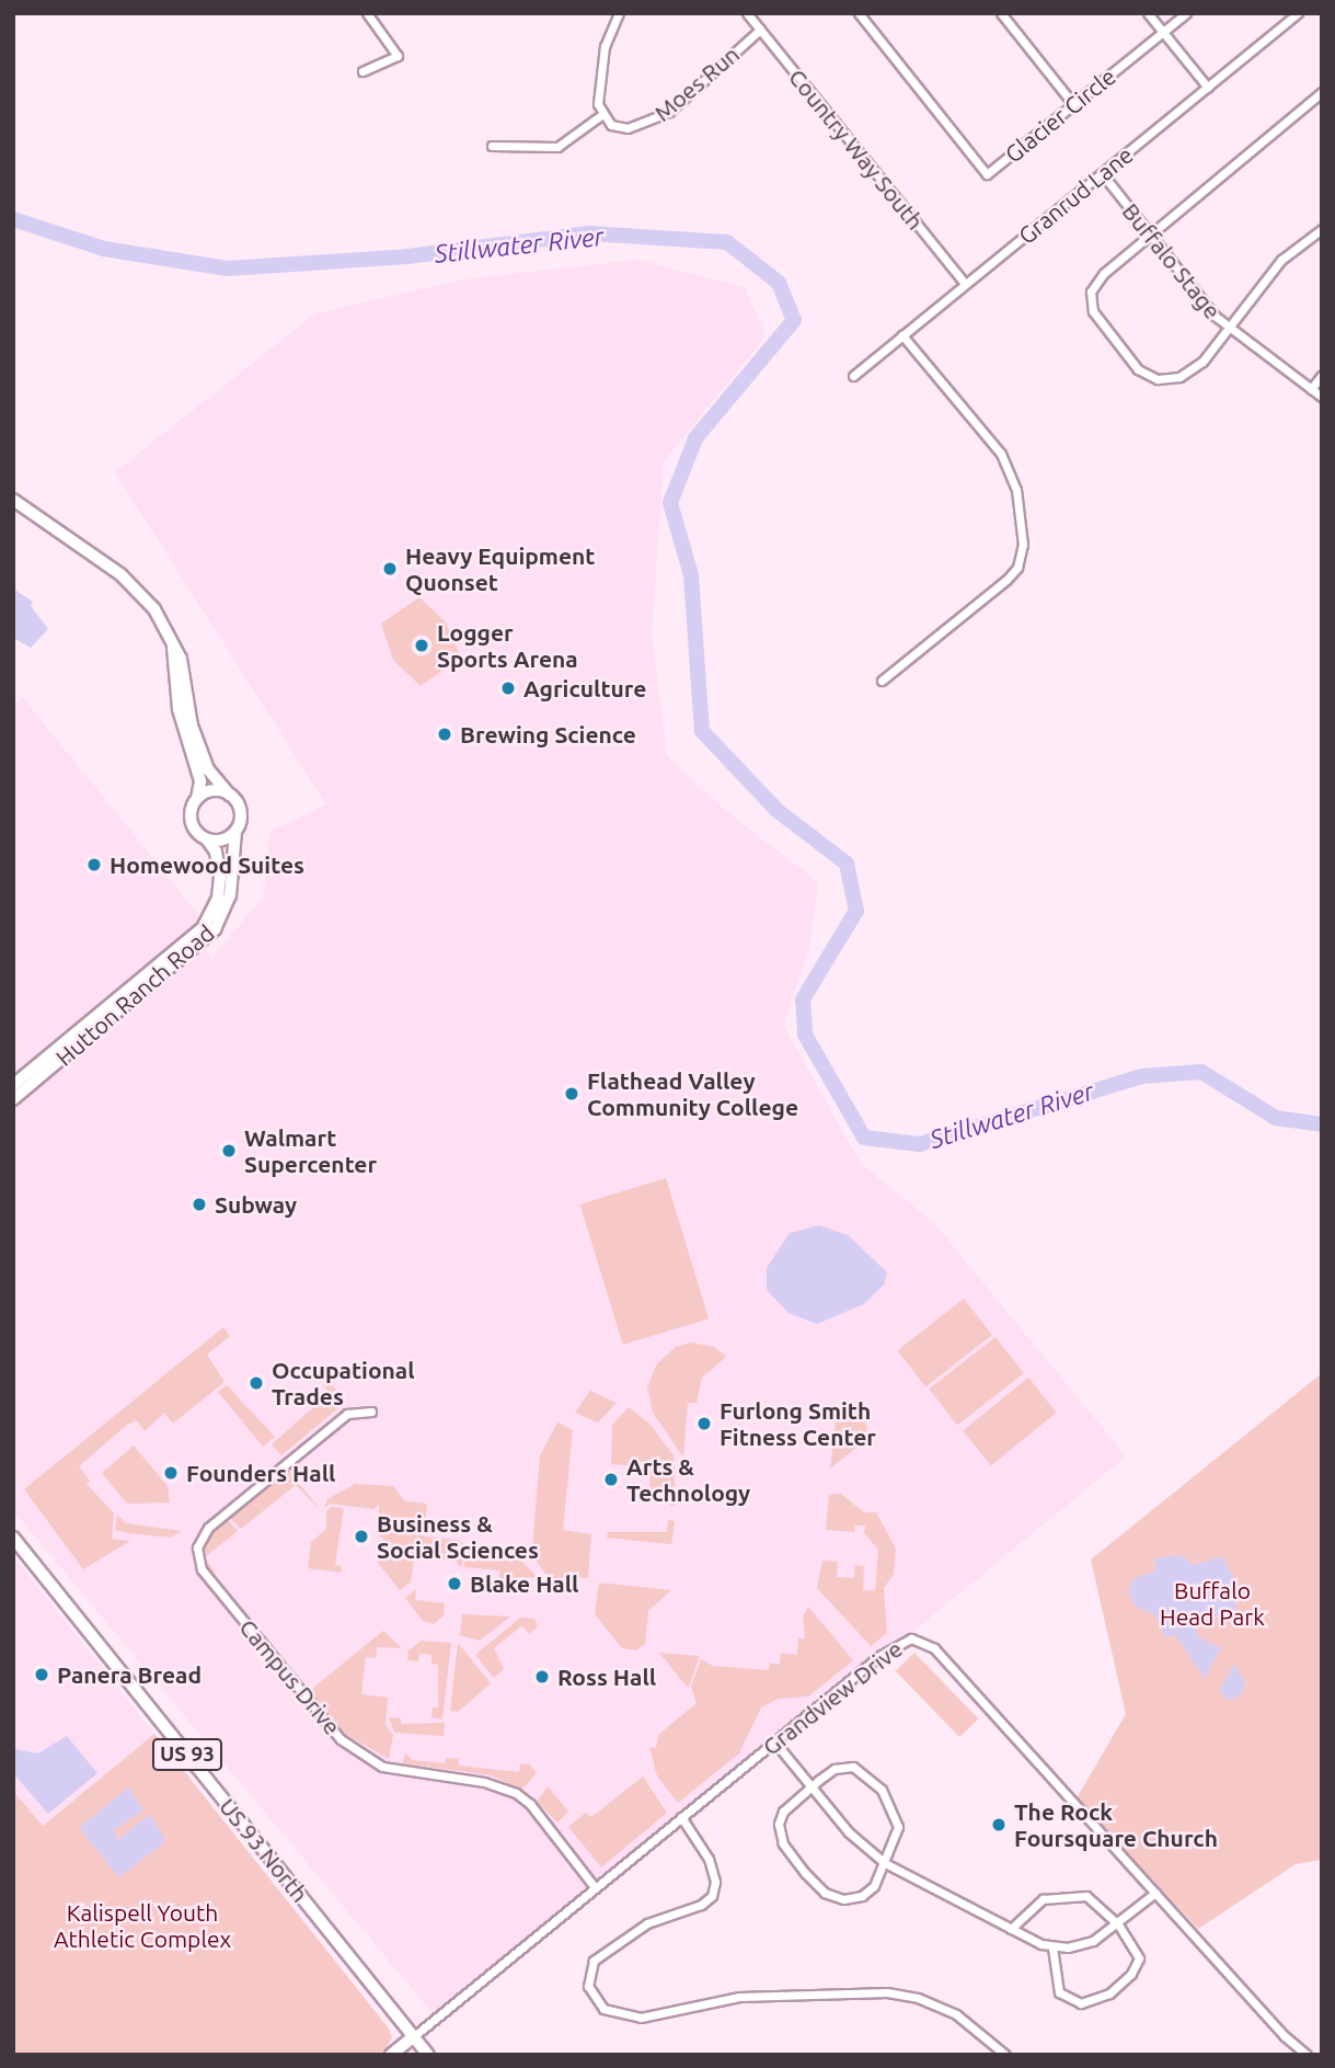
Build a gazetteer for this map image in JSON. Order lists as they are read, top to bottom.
{
  "streets": {
    "main road": ["Hutton Ranch Road", "US 93", "US 93 North"],
    "street": [
      "Moes Run",
      "Glacier Circle",
      "Country Way South",
      "Granrud Lane",
      "Buffalo Stage",
      "Campus Drive",
      "Grandview Drive"
    ]
  },
  "crossings": [
    ["Moes Run", "Country Way South"],
    ["Country Way South", "Granrud Lane"],
    ["Granrud Lane", "Buffalo Stage"],
    ["Campus Drive", "Grandview Drive"],
    ["Grandview Drive", "US 93 North"]
  ],
  "water": ["Stillwater River"],
  "parks": ["Buffalo Head Park", "Kalispell Youth Athletic Complex"],
  "places": [
    "Heavy Equipment Quonset",
    "Logger Sports Arena",
    "Agriculture",
    "Brewing Science",
    "Homewood Suites",
    "Flathead Valley Community College",
    "Walmart Supercenter",
    "Subway",
    "Occupational Trades",
    "Furlong Smith Fitness Center",
    "Founders Hall",
    "Arts & Technology",
    "Business & Social Sciences",
    "Blake Hall",
    "Panera Bread",
    "Ross Hall",
    "The Rock Foursquare Church"
  ]
}
